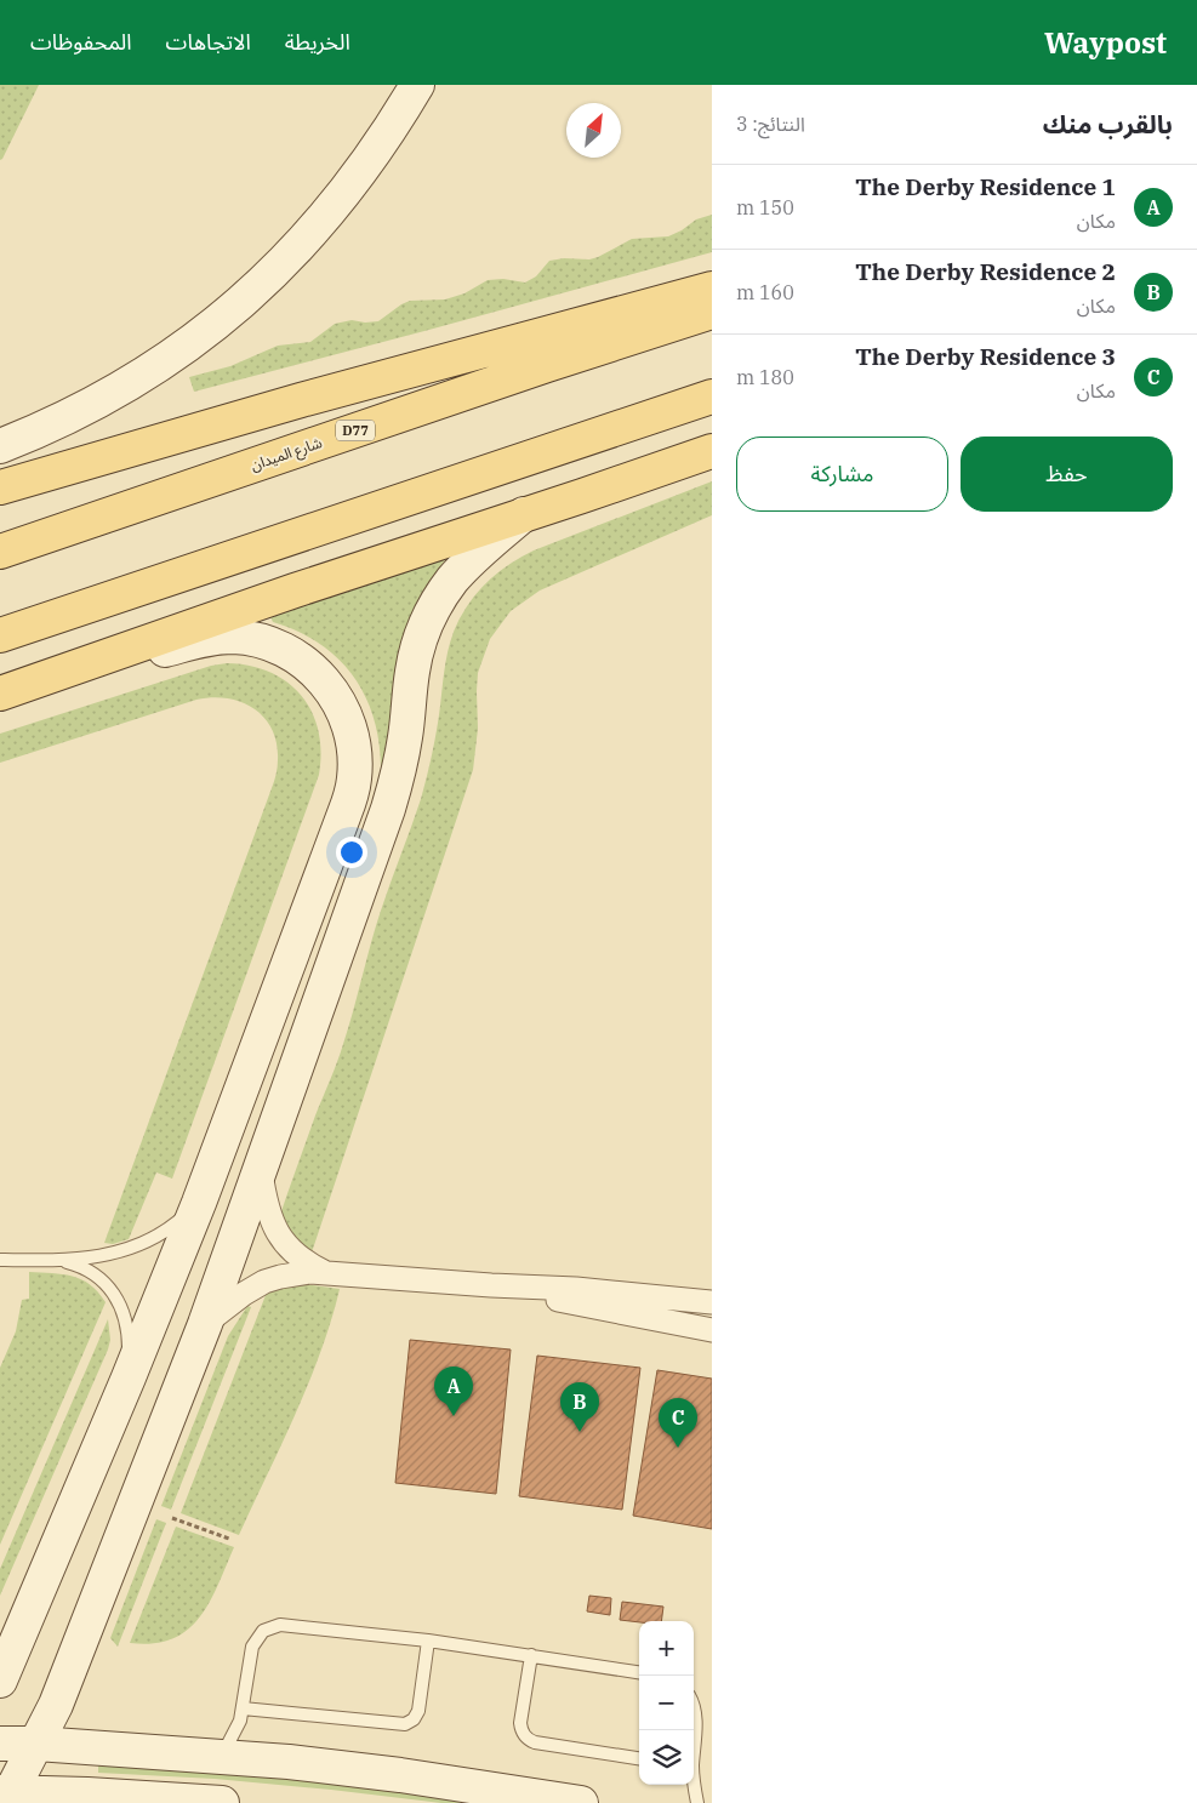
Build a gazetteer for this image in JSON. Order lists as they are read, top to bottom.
{
  "streets": {
    "main road": ["D77", "شارع الميدان"]
  },
  "north": "top right",
  "page": {
    "header": "Waypost",
    "nav": ["الخريطة", "الاتجاهات", "المحفوظات"],
    "heading": ["بالقرب منك", "النتائج: 3"],
    "list": [
      {
        "mark": "A",
        "name": "The Derby Residence 1",
        "note": "مكان",
        "value": "150 m"
      },
      {
        "mark": "B",
        "name": "The Derby Residence 2",
        "note": "مكان",
        "value": "160 m"
      },
      {
        "mark": "C",
        "name": "The Derby Residence 3",
        "note": "مكان",
        "value": "180 m"
      }
    ],
    "buttons": ["حفظ", "مشاركة"],
    "pins": ["A", "B", "C"],
    "map_buttons": ["+", "−"]
  }
}
